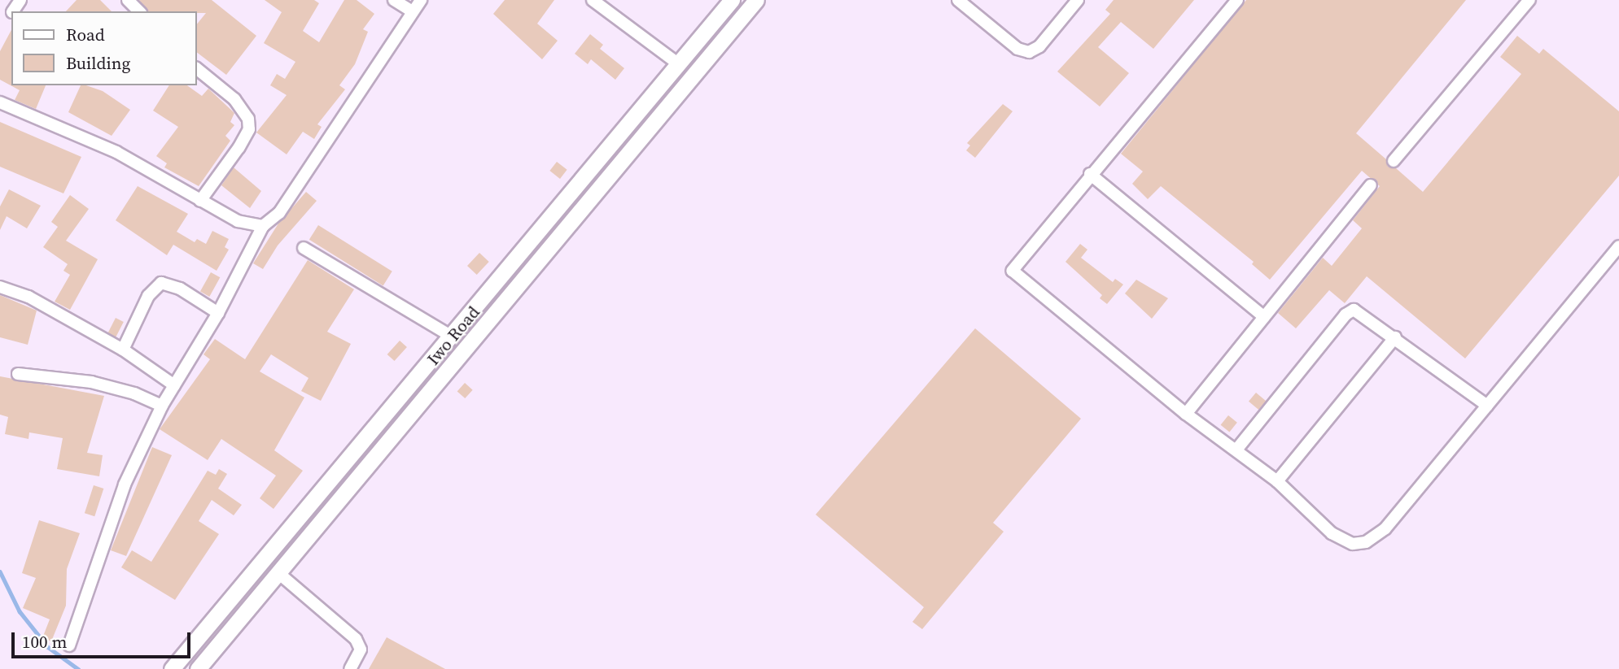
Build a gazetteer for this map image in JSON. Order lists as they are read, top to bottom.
{
  "streets": {
    "main road": ["Iwo Road"]
  },
  "legend": ["Road", "Building"],
  "scale_bar": "100 m"
}
